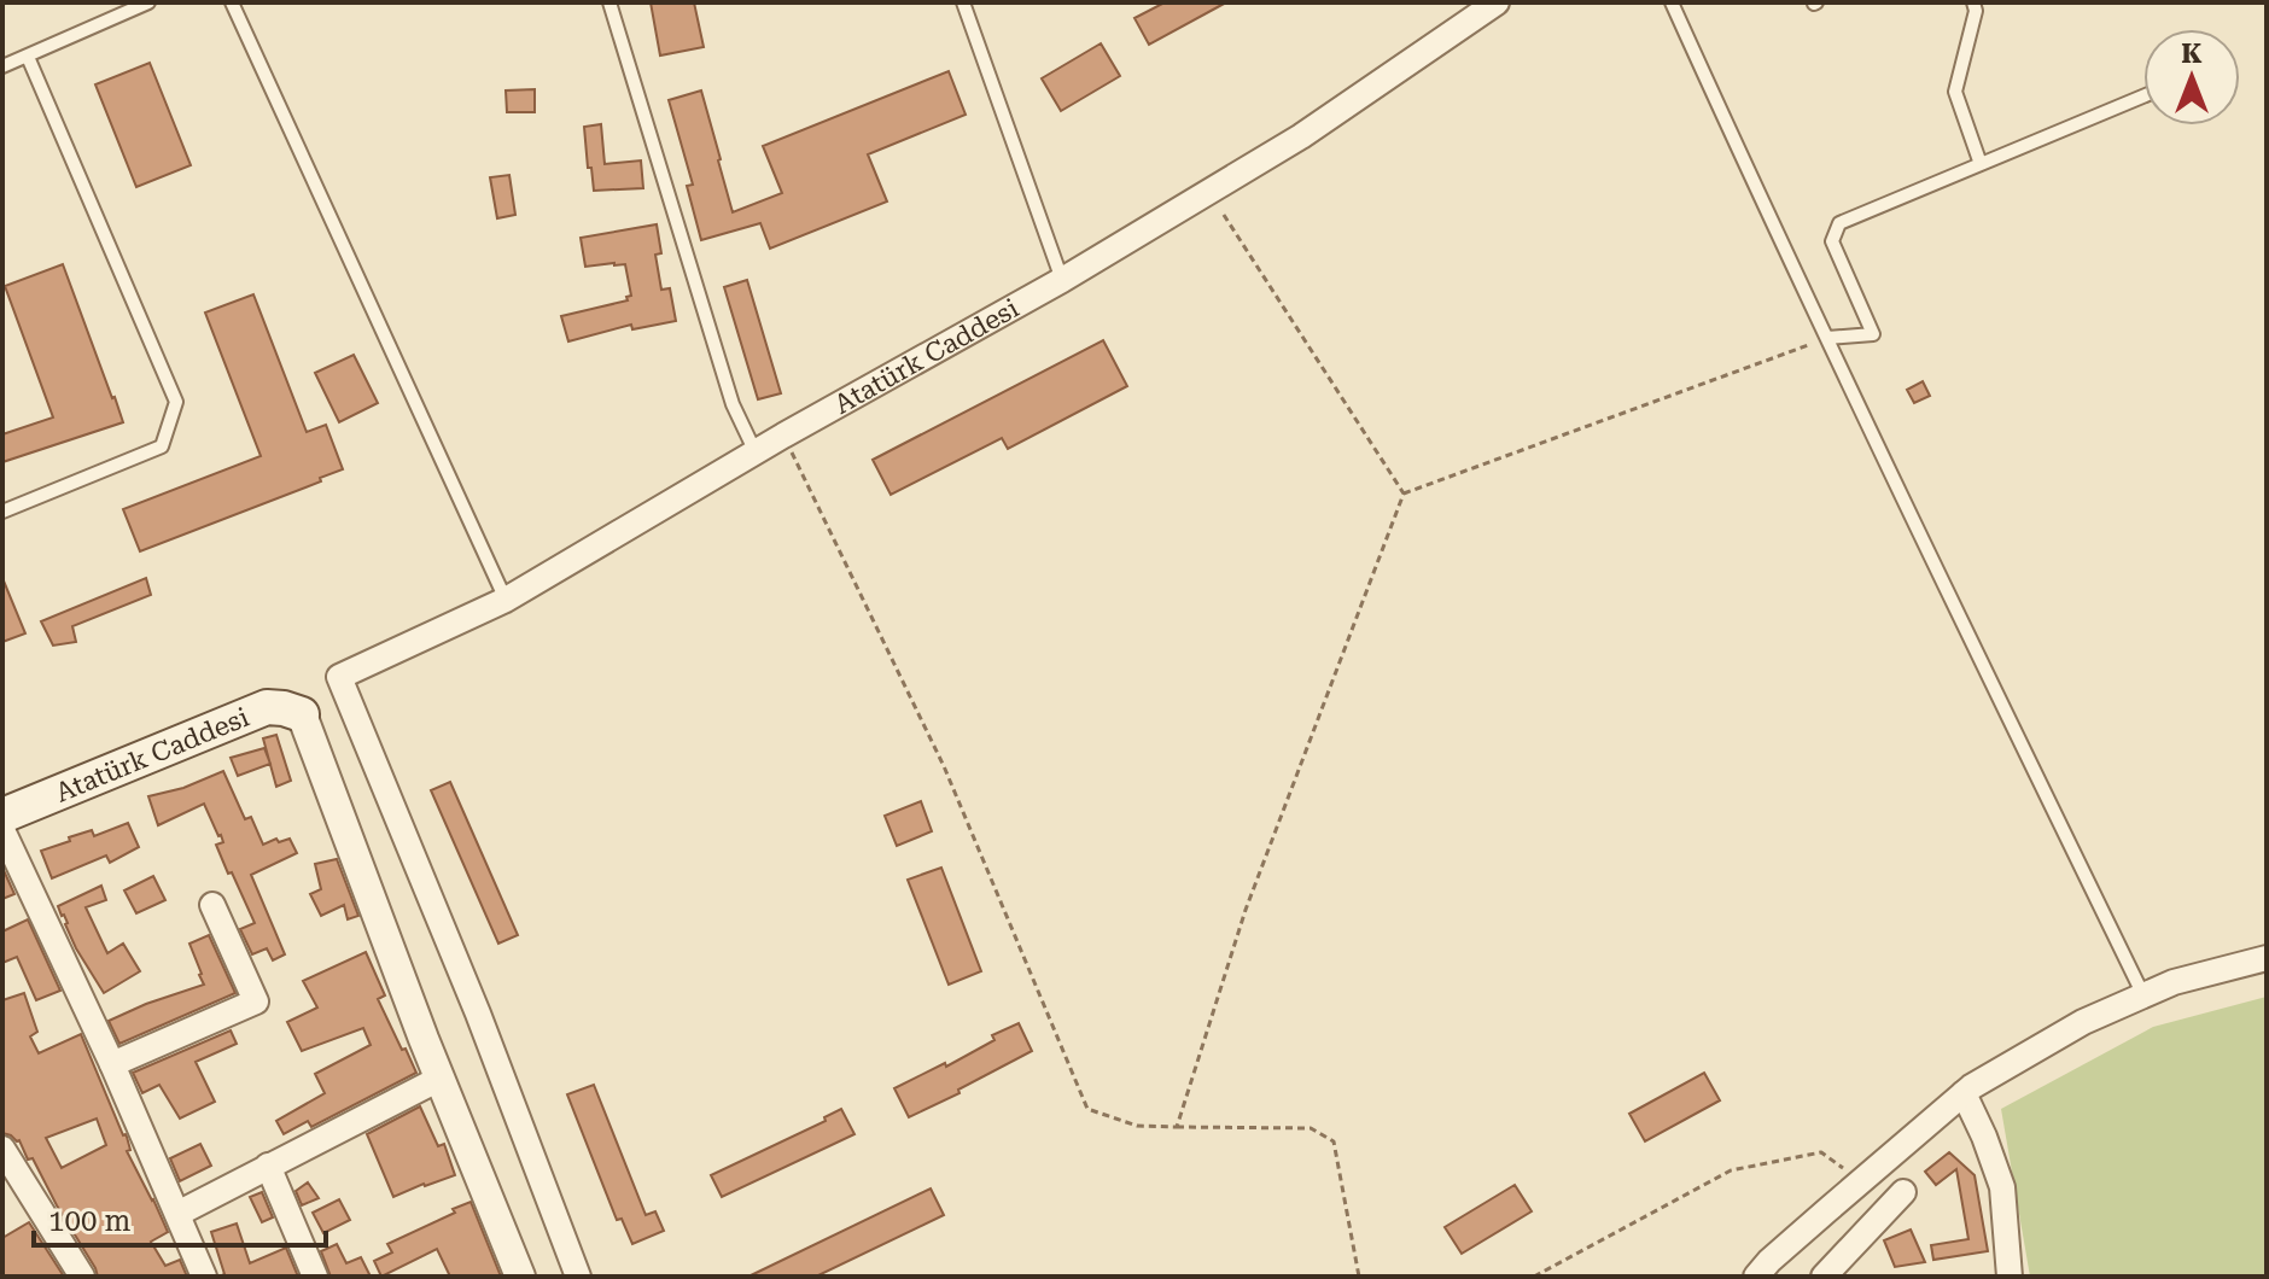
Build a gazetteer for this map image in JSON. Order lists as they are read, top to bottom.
{
  "streets": {
    "main road": ["Atatürk Caddesi"]
  },
  "scale_bar": "100 m",
  "north": "top"
}
